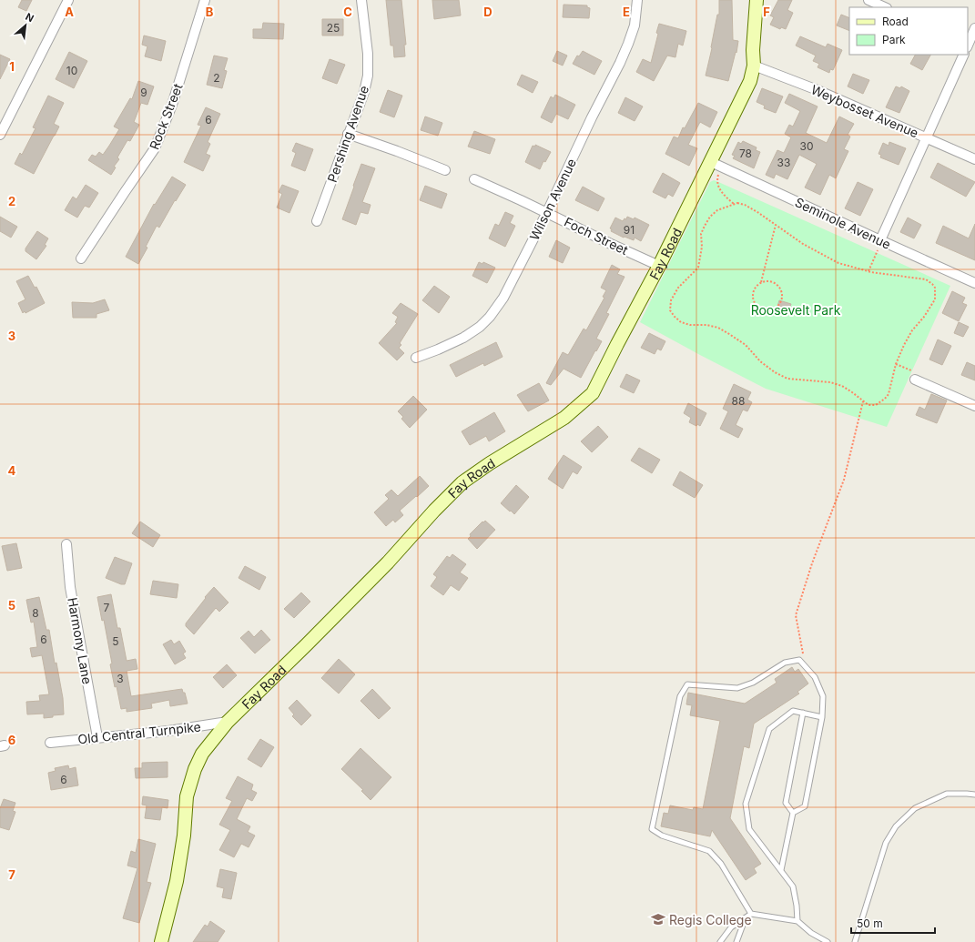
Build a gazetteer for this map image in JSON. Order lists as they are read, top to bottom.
{
  "streets": {
    "street": [
      "Weybosset Avenue",
      "Rock Street",
      "Pershing Avenue",
      "Wilson Avenue",
      "Seminole Avenue",
      "Foch Street",
      "Fay Road",
      "Harmony Lane",
      "Old Central Turnpike"
    ]
  },
  "crossings": [
    ["Weybosset Avenue", "Fay Road"],
    ["Wilson Avenue", "Foch Street"],
    ["Seminole Avenue", "Fay Road"],
    ["Foch Street", "Fay Road"],
    ["Fay Road", "Old Central Turnpike"],
    ["Harmony Lane", "Old Central Turnpike"]
  ],
  "parks": ["Roosevelt Park"],
  "places": {
    "school or university": ["Regis College"]
  },
  "house_numbers": [
    "25",
    "10",
    "2",
    "9",
    "6",
    "30",
    "78",
    "33",
    "91",
    "88",
    "7",
    "8",
    "6",
    "5",
    "3",
    "6"
  ],
  "legend": ["Road", "Park"],
  "scale_bar": "50 m",
  "north": "top right",
  "grid": {
    "columns": [
      "A",
      "B",
      "C",
      "D",
      "E",
      "F"
    ],
    "rows": [
      "1",
      "2",
      "3",
      "4",
      "5",
      "6",
      "7"
    ]
  }
}
